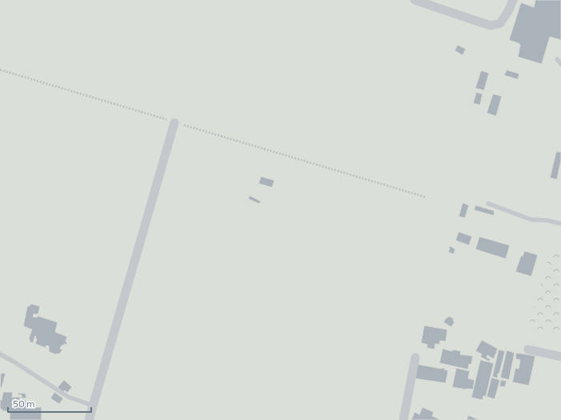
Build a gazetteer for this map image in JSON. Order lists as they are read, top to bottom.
{
  "scale_bar": "50 m"
}
